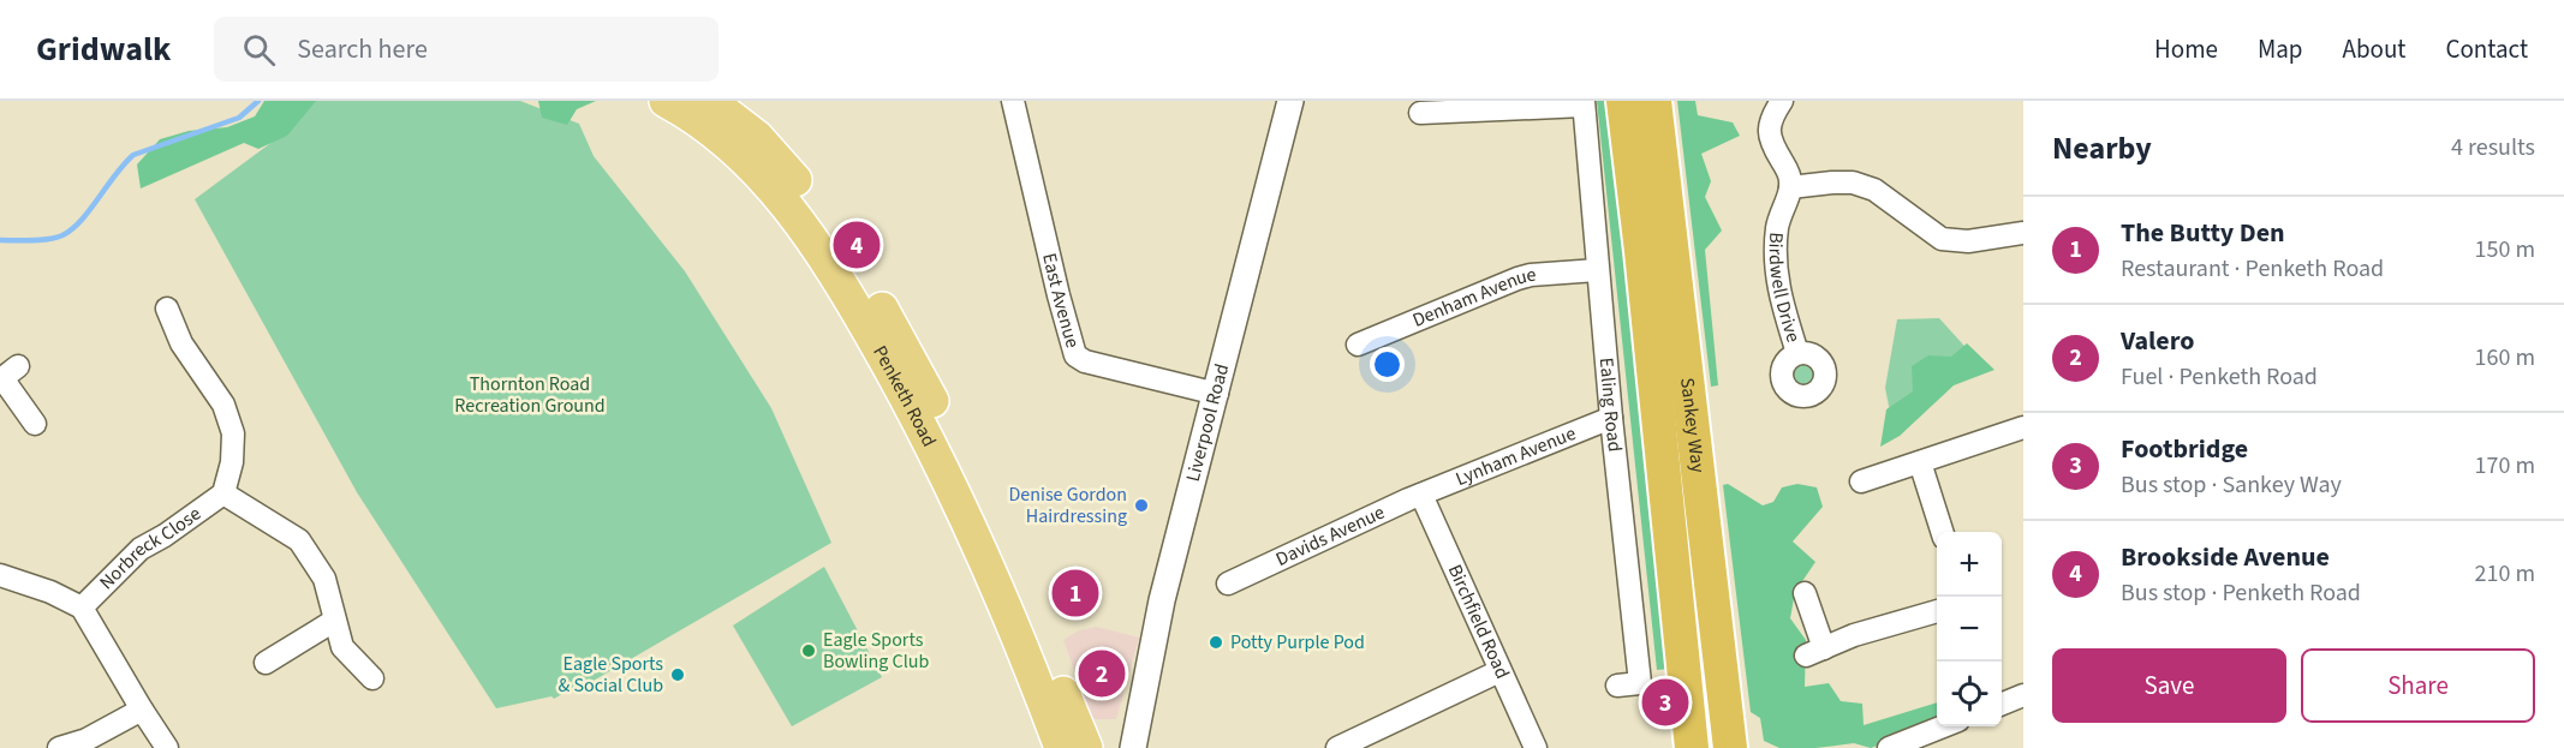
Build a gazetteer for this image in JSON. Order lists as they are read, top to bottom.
{
  "streets": {
    "highway": ["Sankey Way"],
    "main road": ["Penketh Road"],
    "street": [
      "Birdwell Drive",
      "East Avenue",
      "Denham Avenue",
      "Ealing Road",
      "Liverpool Road",
      "Lynham Avenue",
      "Davids Avenue",
      "Norbreck Close",
      "Birchfield Road"
    ]
  },
  "crossings": [
    ["East Avenue", "Liverpool Road"],
    ["Denham Avenue", "Ealing Road"],
    ["Ealing Road", "Lynham Avenue"],
    ["Lynham Avenue", "Davids Avenue"],
    ["Lynham Avenue", "Birchfield Road"],
    ["Davids Avenue", "Birchfield Road"]
  ],
  "parks": ["Thornton Road Recreation Ground"],
  "places": [
    "Denise Gordon Hairdressing",
    "Potty Purple Pod",
    "Eagle Sports Bowling Club",
    "Eagle Sports & Social Club"
  ],
  "page": {
    "header": "Gridwalk",
    "search": "Search here",
    "nav": [
      "Home",
      "Map",
      "About",
      "Contact"
    ],
    "heading": ["Nearby", "4 results"],
    "list": [
      {
        "mark": "1",
        "name": "The Butty Den",
        "note": "Restaurant · Penketh Road",
        "value": "150 m"
      },
      {
        "mark": "2",
        "name": "Valero",
        "note": "Fuel · Penketh Road",
        "value": "160 m"
      },
      {
        "mark": "3",
        "name": "Footbridge",
        "note": "Bus stop · Sankey Way",
        "value": "170 m"
      },
      {
        "mark": "4",
        "name": "Brookside Avenue",
        "note": "Bus stop · Penketh Road",
        "value": "210 m"
      }
    ],
    "pins": [
      "4",
      "1",
      "2",
      "3"
    ],
    "map_buttons": ["+", "−"],
    "buttons": ["Save", "Share"]
  }
}
